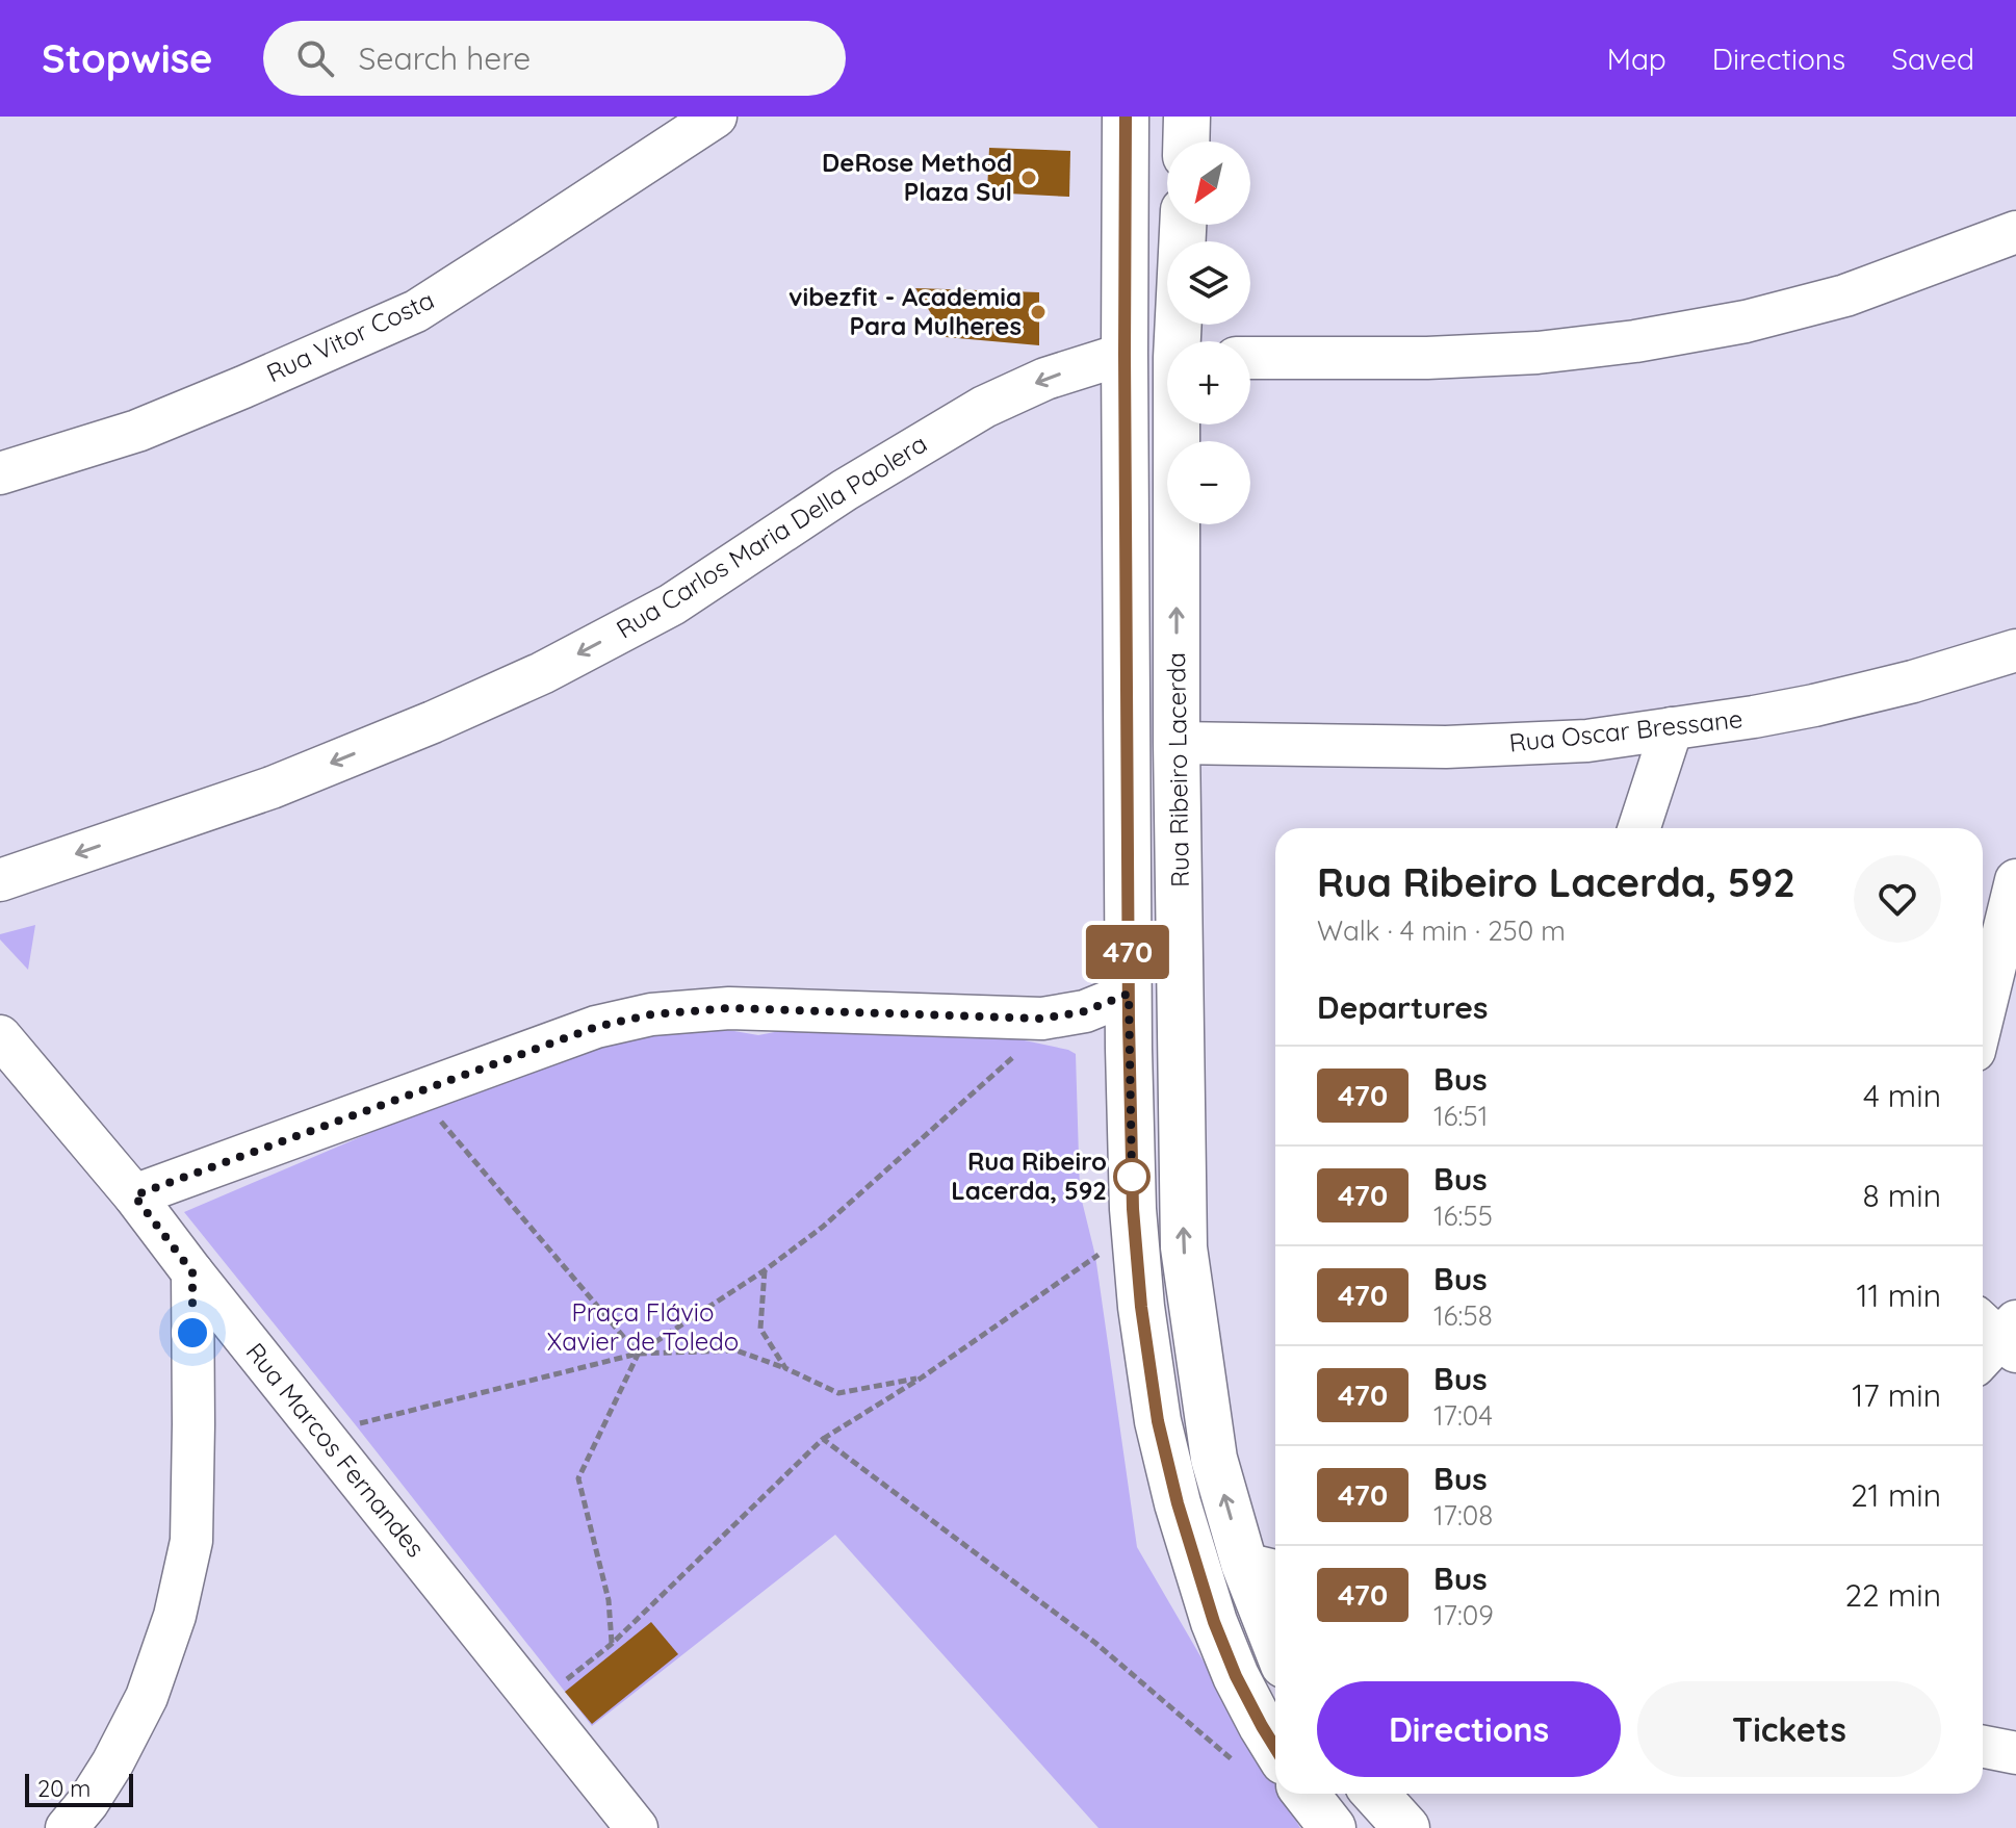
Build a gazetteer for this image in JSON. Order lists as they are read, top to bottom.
{
  "streets": {
    "street": [
      "Rua Vitor Costa",
      "Rua Carlos Maria Della Paolera",
      "Rua Oscar Bressane",
      "Rua Ribeiro Lacerda",
      "Rua Marcos Fernandes"
    ]
  },
  "crossings": [
    ["Rua Carlos Maria Della Paolera", "Rua Ribeiro Lacerda"],
    ["Rua Oscar Bressane", "Rua Ribeiro Lacerda"]
  ],
  "parks": ["Praça Flávio Xavier de Toledo"],
  "places": ["DeRose Method Plaza Sul", "vibezfit - Academia Para Mulheres", "Rua Ribeiro Lacerda, 592"],
  "lines": ["bus line 470"],
  "scale_bar": "20 m",
  "north": "bottom left",
  "page": {
    "header": "Stopwise",
    "search": "Search here",
    "nav": ["Map", "Directions", "Saved"],
    "on_map": "470",
    "map_buttons": ["+", "−"],
    "heading": [
      ["Rua Ribeiro Lacerda, 592", "Walk · 4 min · 250 m"],
      "Departures"
    ],
    "list": [
      {
        "mark": "470",
        "name": "Bus",
        "note": "16:51",
        "value": "4 min"
      },
      {
        "mark": "470",
        "name": "Bus",
        "note": "16:55",
        "value": "8 min"
      },
      {
        "mark": "470",
        "name": "Bus",
        "note": "16:58",
        "value": "11 min"
      },
      {
        "mark": "470",
        "name": "Bus",
        "note": "17:04",
        "value": "17 min"
      },
      {
        "mark": "470",
        "name": "Bus",
        "note": "17:08",
        "value": "21 min"
      },
      {
        "mark": "470",
        "name": "Bus",
        "note": "17:09",
        "value": "22 min"
      }
    ],
    "buttons": ["Directions", "Tickets"],
    "scale": "20 m"
  }
}
